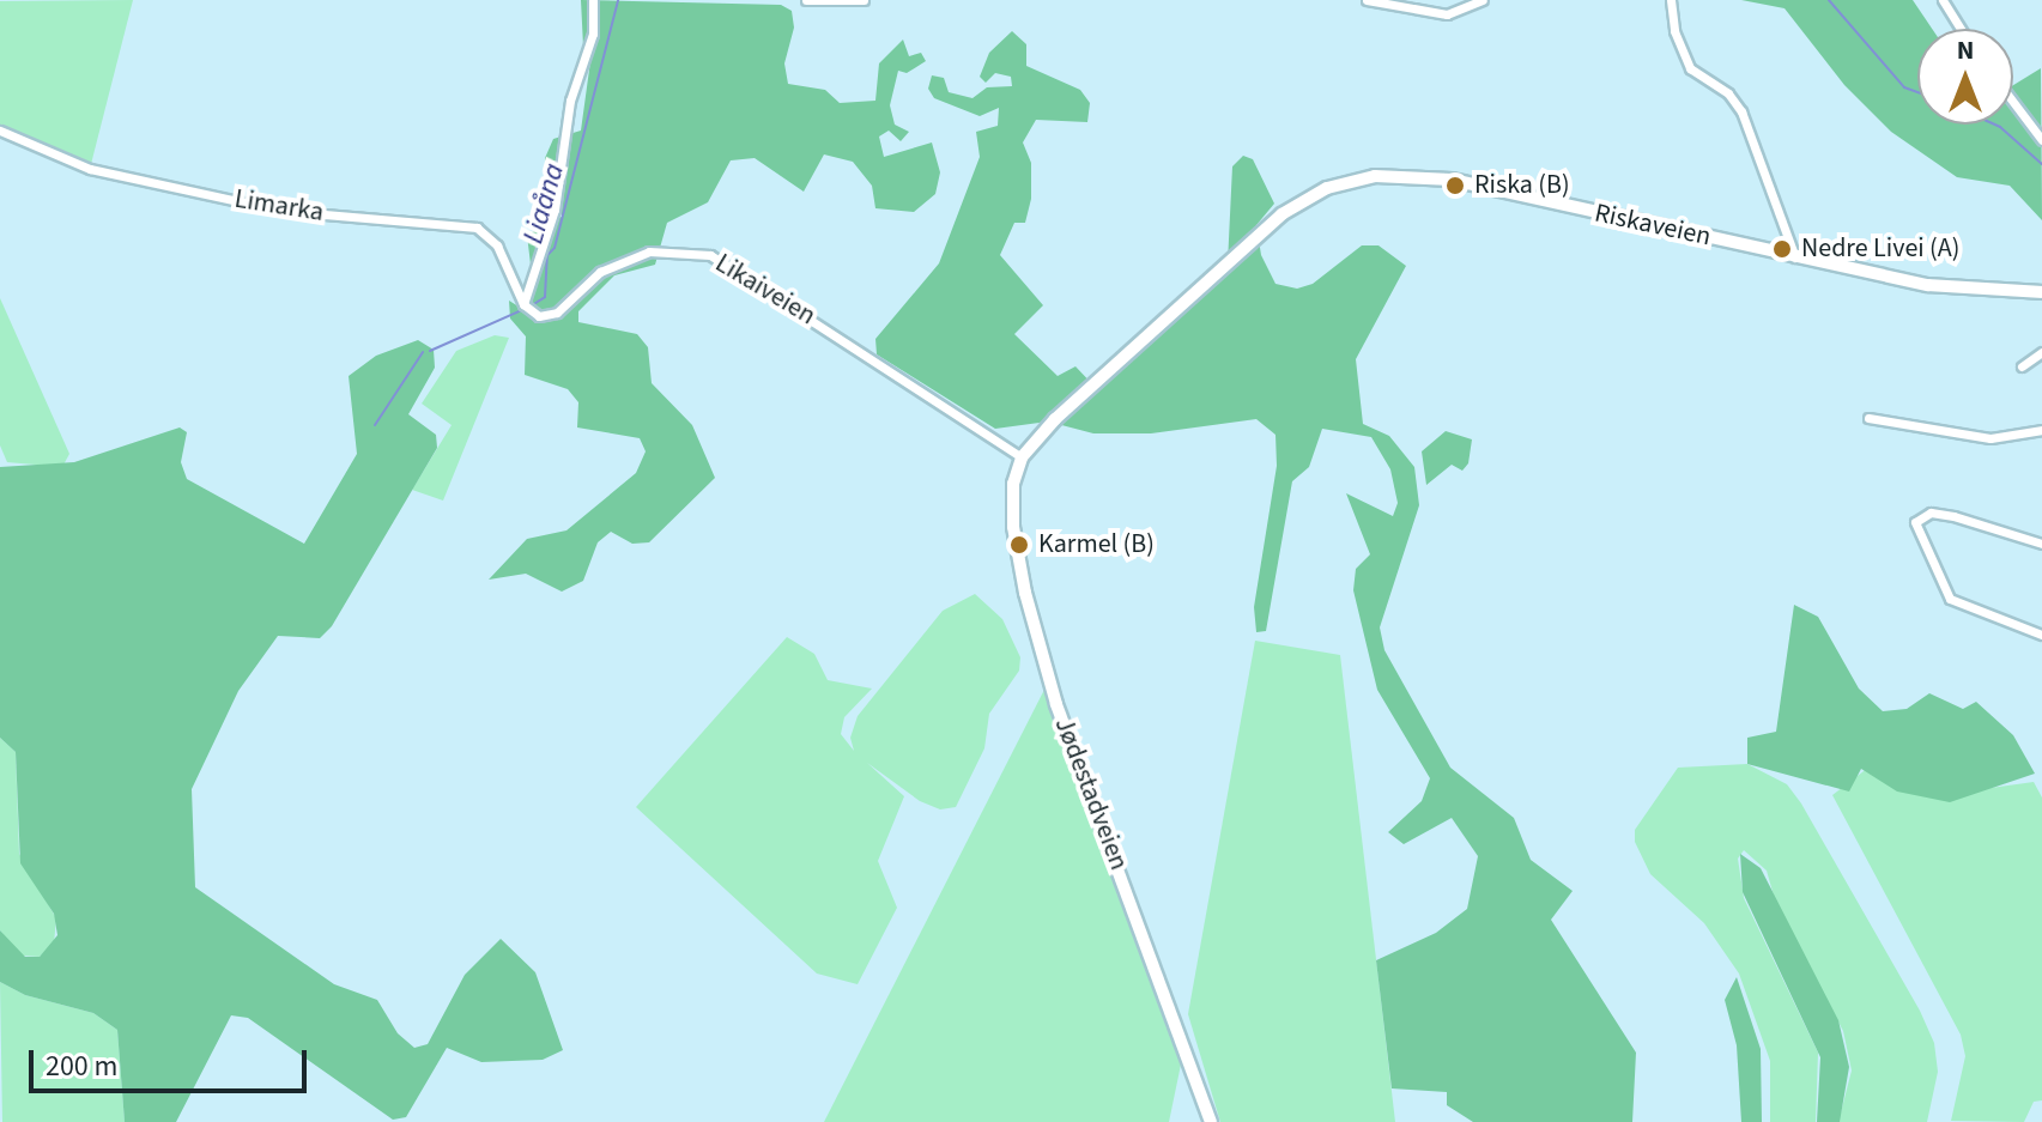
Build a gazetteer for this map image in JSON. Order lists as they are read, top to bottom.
{
  "streets": {
    "main road": ["Riskaveien", "Jødestadveien"],
    "street": ["Limarka", "Likaiveien"]
  },
  "crossings": [
    ["Limarka", "Likaiveien"],
    ["Riskaveien", "Likaiveien"],
    ["Riskaveien", "Jødestadveien"],
    ["Likaiveien", "Jødestadveien"]
  ],
  "water": ["Liaåna"],
  "places": ["Riska (B)", "Nedre Livei (A)", "Karmel (B)"],
  "scale_bar": "200 m",
  "north": "top"
}
